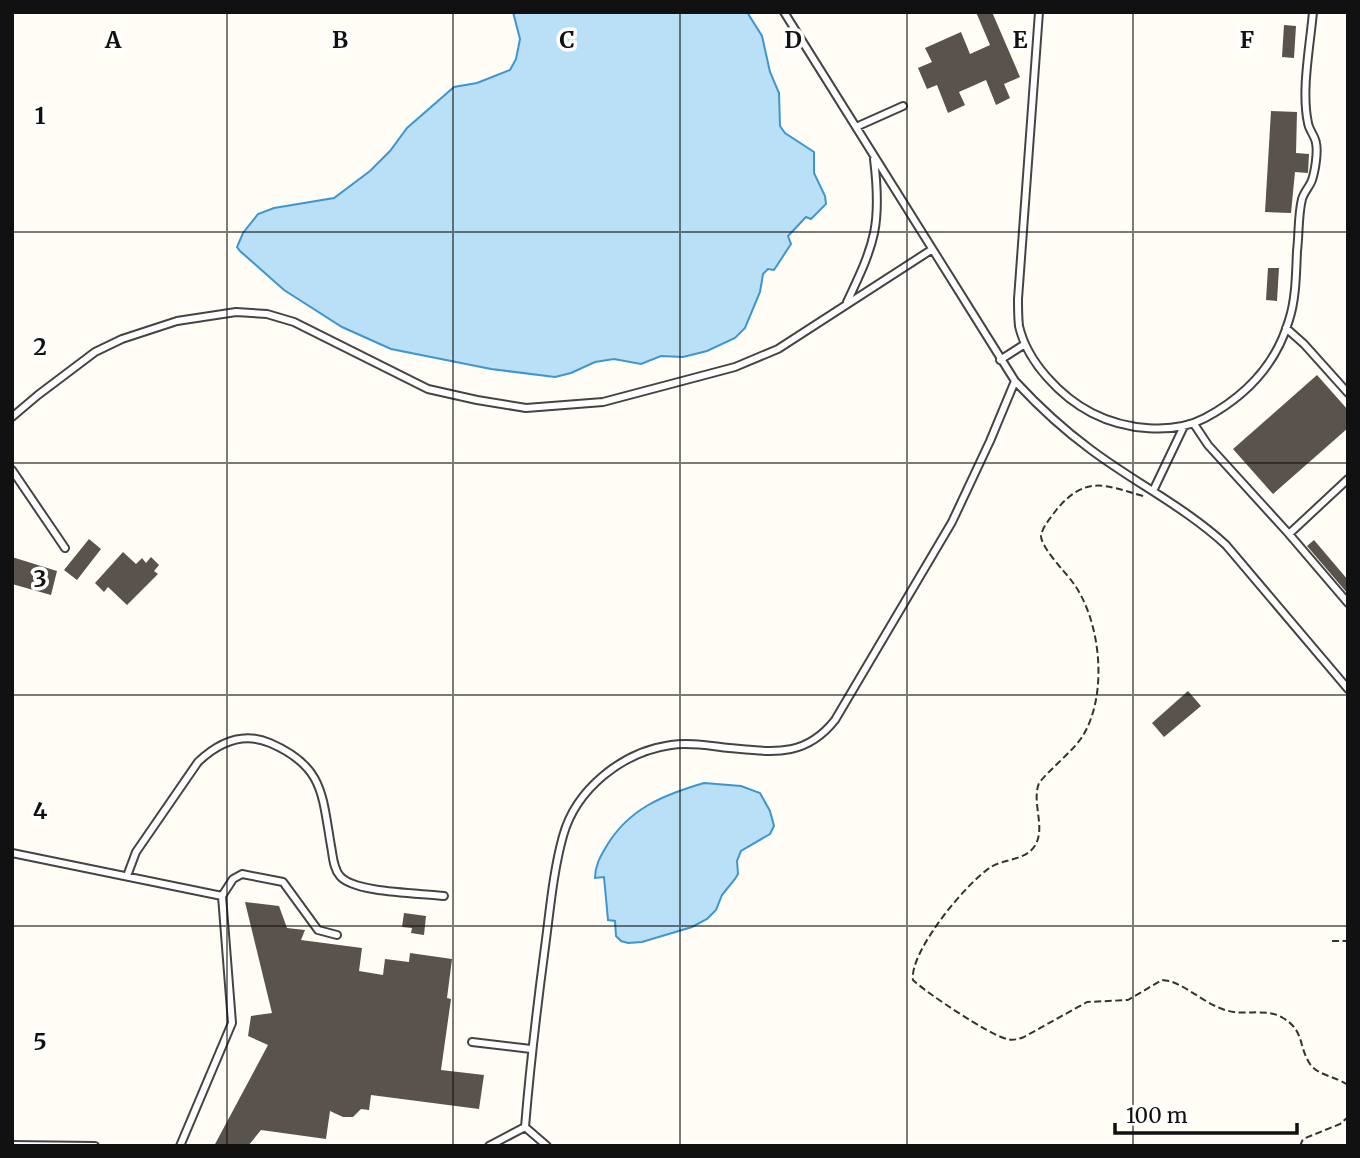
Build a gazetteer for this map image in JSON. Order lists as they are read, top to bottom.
{
  "scale_bar": "100 m",
  "grid": {
    "columns": [
      "A",
      "B",
      "C",
      "D",
      "E",
      "F"
    ],
    "rows": [
      "1",
      "2",
      "3",
      "4",
      "5"
    ]
  }
}
